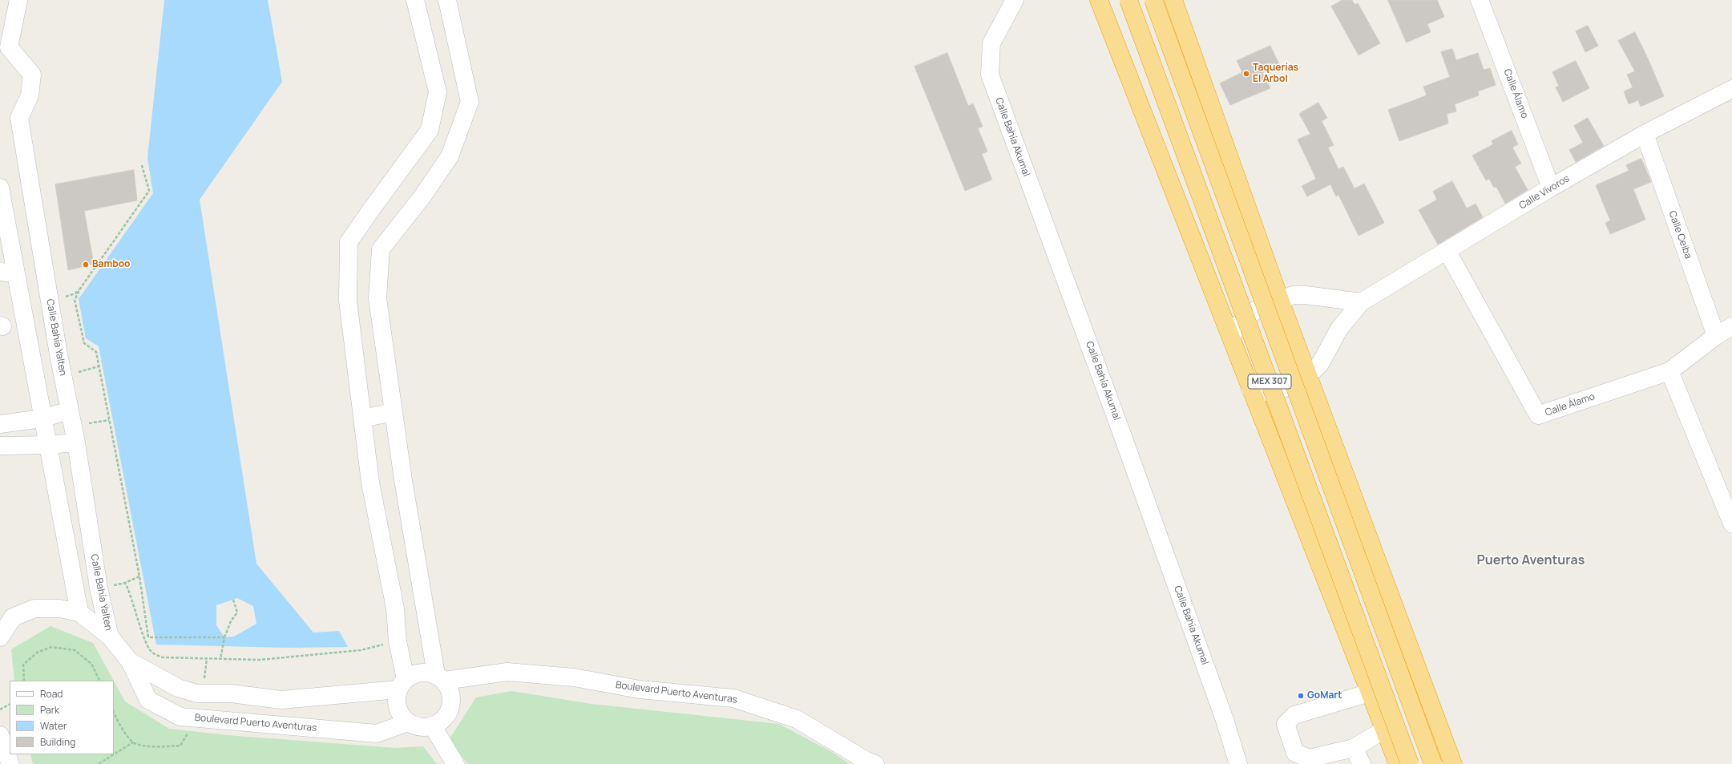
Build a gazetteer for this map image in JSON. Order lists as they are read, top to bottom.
{
  "streets": {
    "highway": ["MEX 307"],
    "street": [
      "Calle Álamo",
      "Calle Bahía Akumal",
      "Calle Vivoros",
      "Calle Ceiba",
      "Calle Bahía Yalten",
      "Boulevard Puerto Aventuras"
    ]
  },
  "crossings": [
    ["Calle Álamo", "Calle Vivoros"],
    ["Calle Álamo", "Calle Ceiba"],
    ["Calle Vivoros", "Calle Ceiba"]
  ],
  "districts": ["Puerto Aventuras"],
  "places": ["Taquerías El Arbol", "Bamboo", "GoMart"],
  "legend": [
    "Road",
    "Park",
    "Water",
    "Building"
  ]
}
